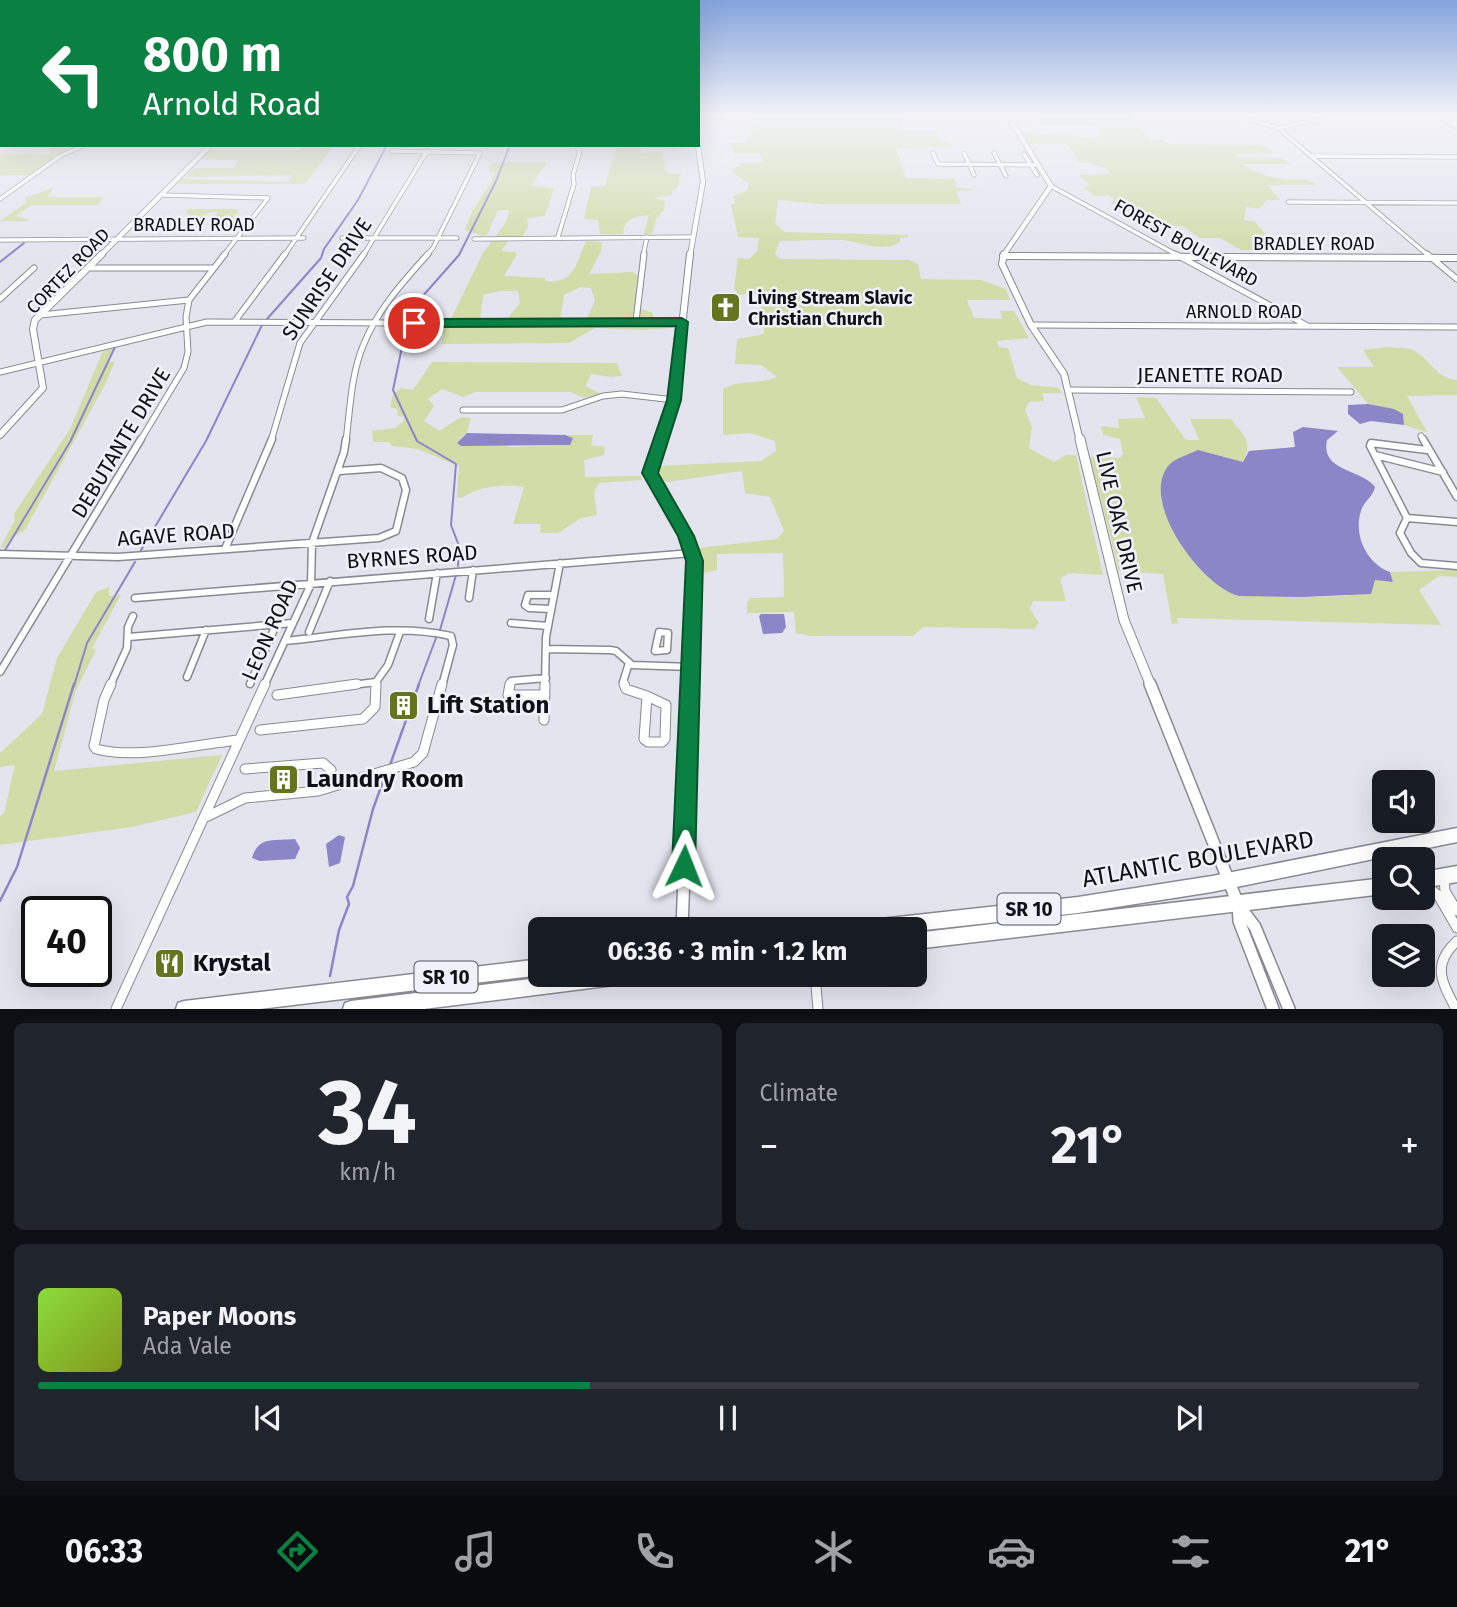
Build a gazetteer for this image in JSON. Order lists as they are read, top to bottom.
{
  "streets": {
    "highway": ["ATLANTIC BOULEVARD", "SR 10"],
    "street": [
      "BRADLEY ROAD",
      "FOREST BOULEVARD",
      "CORTEZ ROAD",
      "SUNRISE DRIVE",
      "ARNOLD ROAD",
      "JEANETTE ROAD",
      "DEBUTANTE DRIVE",
      "LIVE OAK DRIVE",
      "AGAVE ROAD",
      "BYRNES ROAD",
      "LEON ROAD"
    ]
  },
  "crossings": [
    ["BRADLEY ROAD", "FOREST BOULEVARD"],
    ["BRADLEY ROAD", "CORTEZ ROAD"],
    ["BRADLEY ROAD", "LIVE OAK DRIVE"],
    ["FOREST BOULEVARD", "ARNOLD ROAD"],
    ["SUNRISE DRIVE", "AGAVE ROAD"],
    ["ARNOLD ROAD", "LIVE OAK DRIVE"],
    ["JEANETTE ROAD", "LIVE OAK DRIVE"],
    ["DEBUTANTE DRIVE", "AGAVE ROAD"],
    ["LIVE OAK DRIVE", "ATLANTIC BOULEVARD"],
    ["AGAVE ROAD", "LEON ROAD"],
    ["BYRNES ROAD", "LEON ROAD"]
  ],
  "places": {
    "church": ["Living Stream Slavic Christian Church"],
    "building": ["Lift Station", "Laundry Room"],
    "restaurant": ["Krystal"]
  },
  "page": {
    "turn": ["800 m", "Arnold Road"],
    "limit": "40",
    "trip": "06:36 · 3 min · 1.2 km",
    "tile": [
      ["34", "km/h"],
      "Climate"
    ],
    "heat": ["−", "21°", "+"],
    "song": ["Paper Moons", "Ada Vale"],
    "tabs": ["06:33", "21°"]
  }
}
